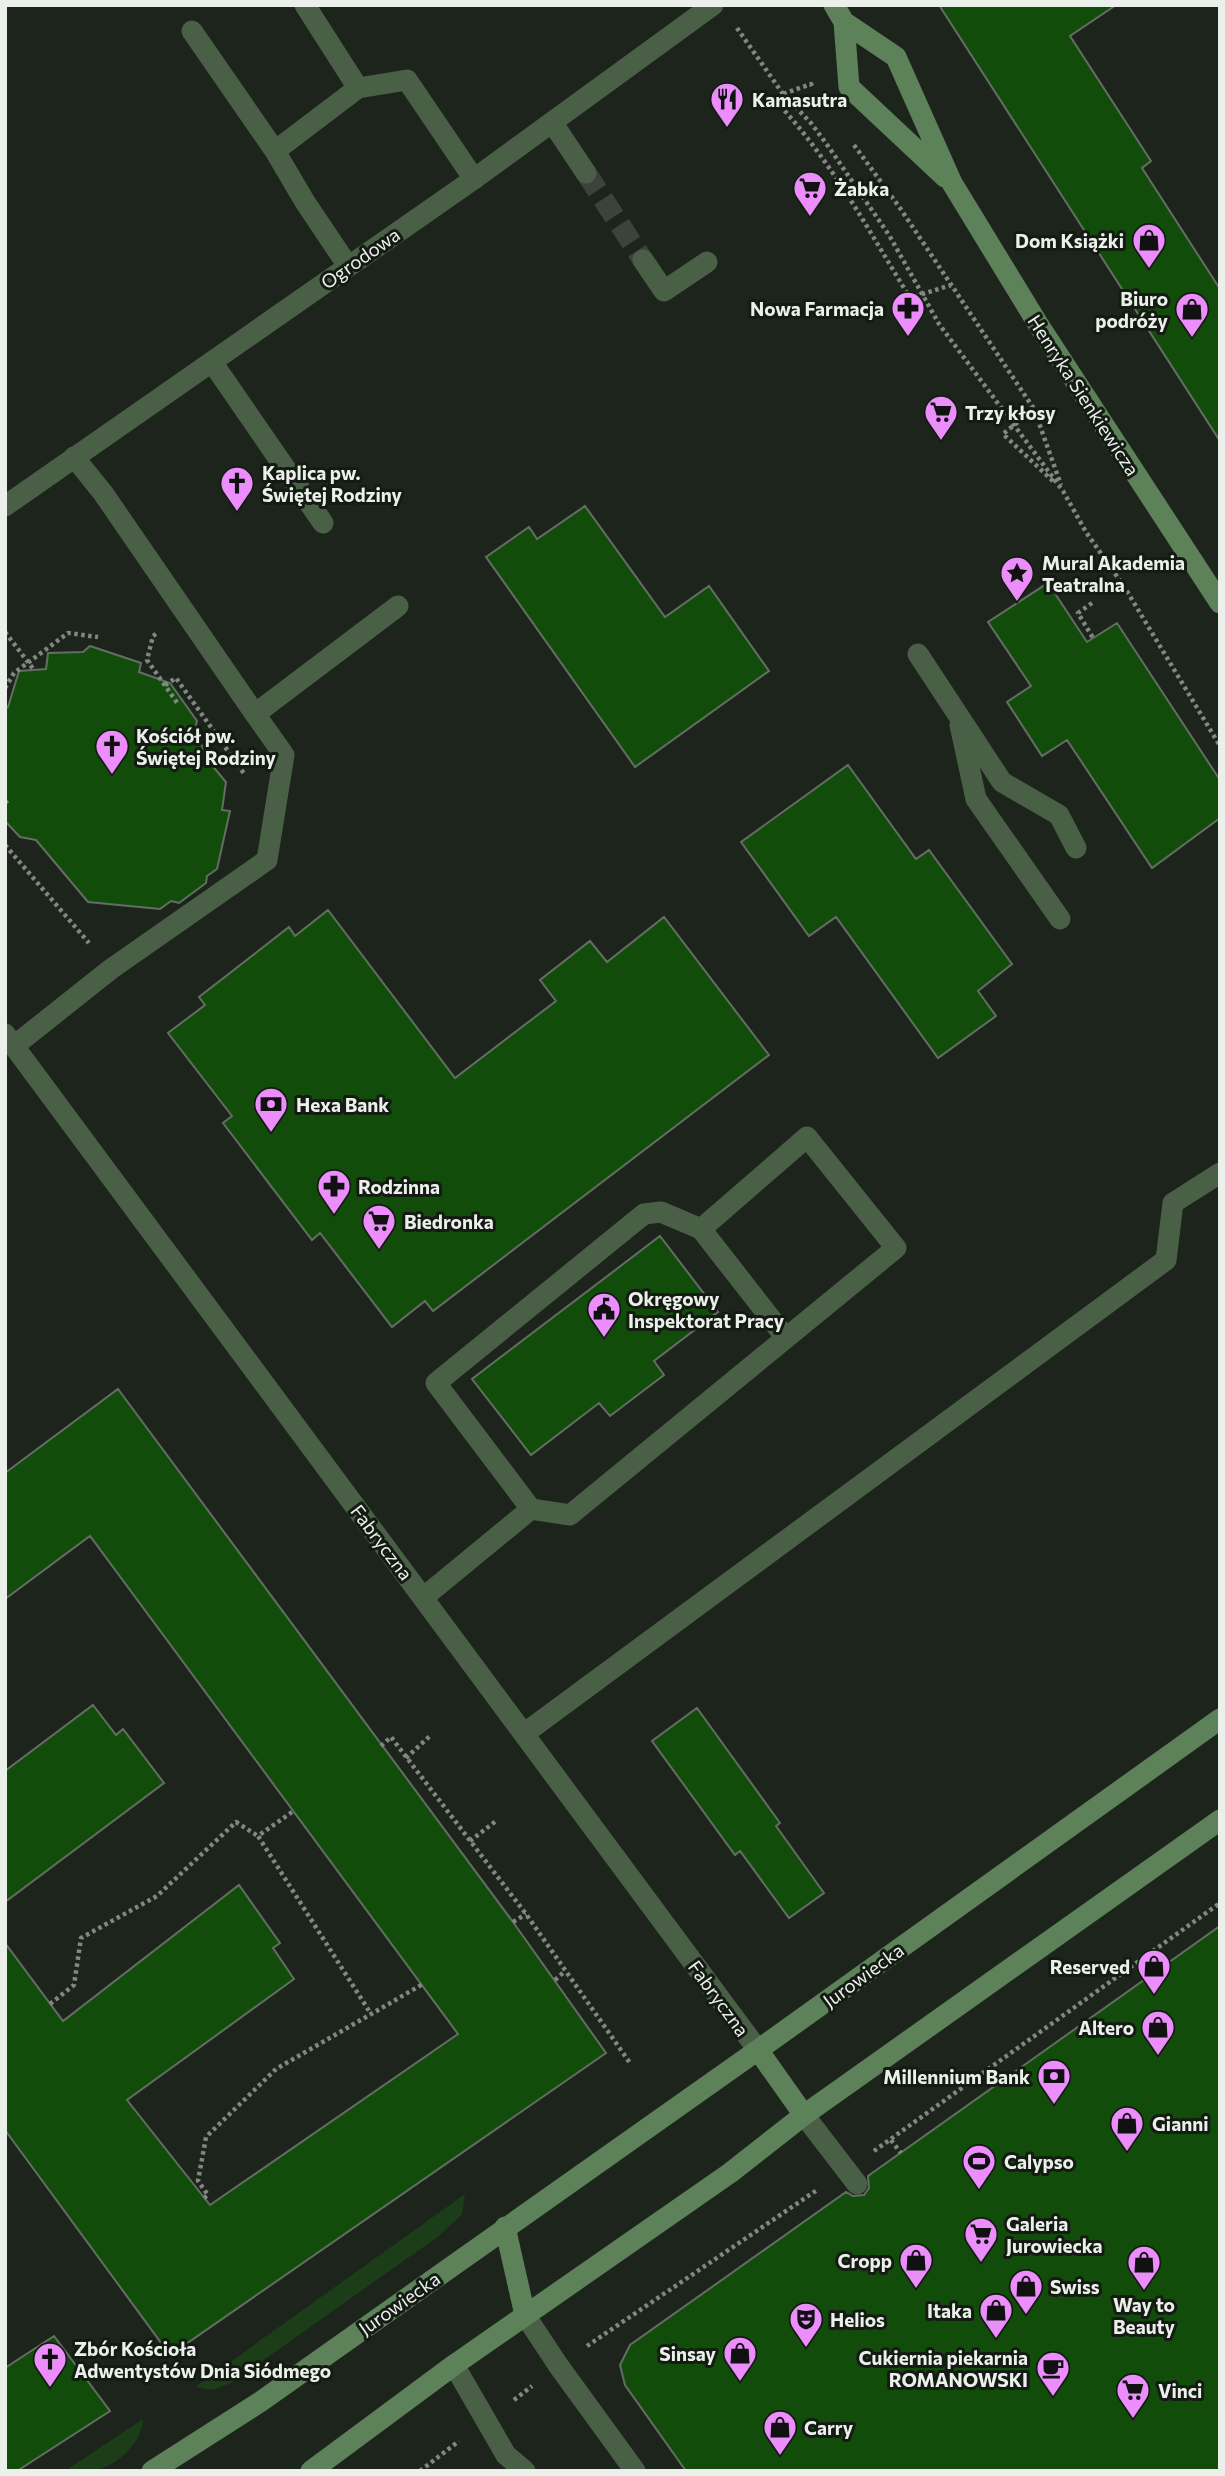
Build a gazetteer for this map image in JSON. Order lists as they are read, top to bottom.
{
  "streets": {
    "street": [
      "Ogrodowa",
      "Henryka Sienkiewicza",
      "Fabryczna",
      "Jurowiecka"
    ]
  },
  "crossings": [
    ["Fabryczna", "Jurowiecka"]
  ],
  "places": {
    "restaurant": ["Kamasutra"],
    "supermarket": [
      "Żabka",
      "Trzy kłosy",
      "Biedronka",
      "Galeria Jurowiecka",
      "Vinci"
    ],
    "shop": [
      "Dom Książki",
      "Biuro podróży",
      "Reserved",
      "Altero",
      "Gianni",
      "Cropp",
      "Way to Beauty",
      "Swiss",
      "Itaka",
      "Sinsay",
      "Carry"
    ],
    "pharmacy": ["Nowa Farmacja", "Rodzinna"],
    "church": ["Kaplica pw. Świętej Rodziny", "Kościół pw. Świętej Rodziny", "Zbór Kościoła Adwentystów Dnia Siódmego"],
    "place": ["Mural Akademia Teatralna"],
    "bank": ["Hexa Bank", "Millennium Bank"],
    "public building": ["Okręgowy Inspektorat Pracy"],
    "sports": ["Calypso"],
    "theatre": ["Helios"],
    "cafe": ["Cukiernia piekarnia ROMANOWSKI"]
  }
}
